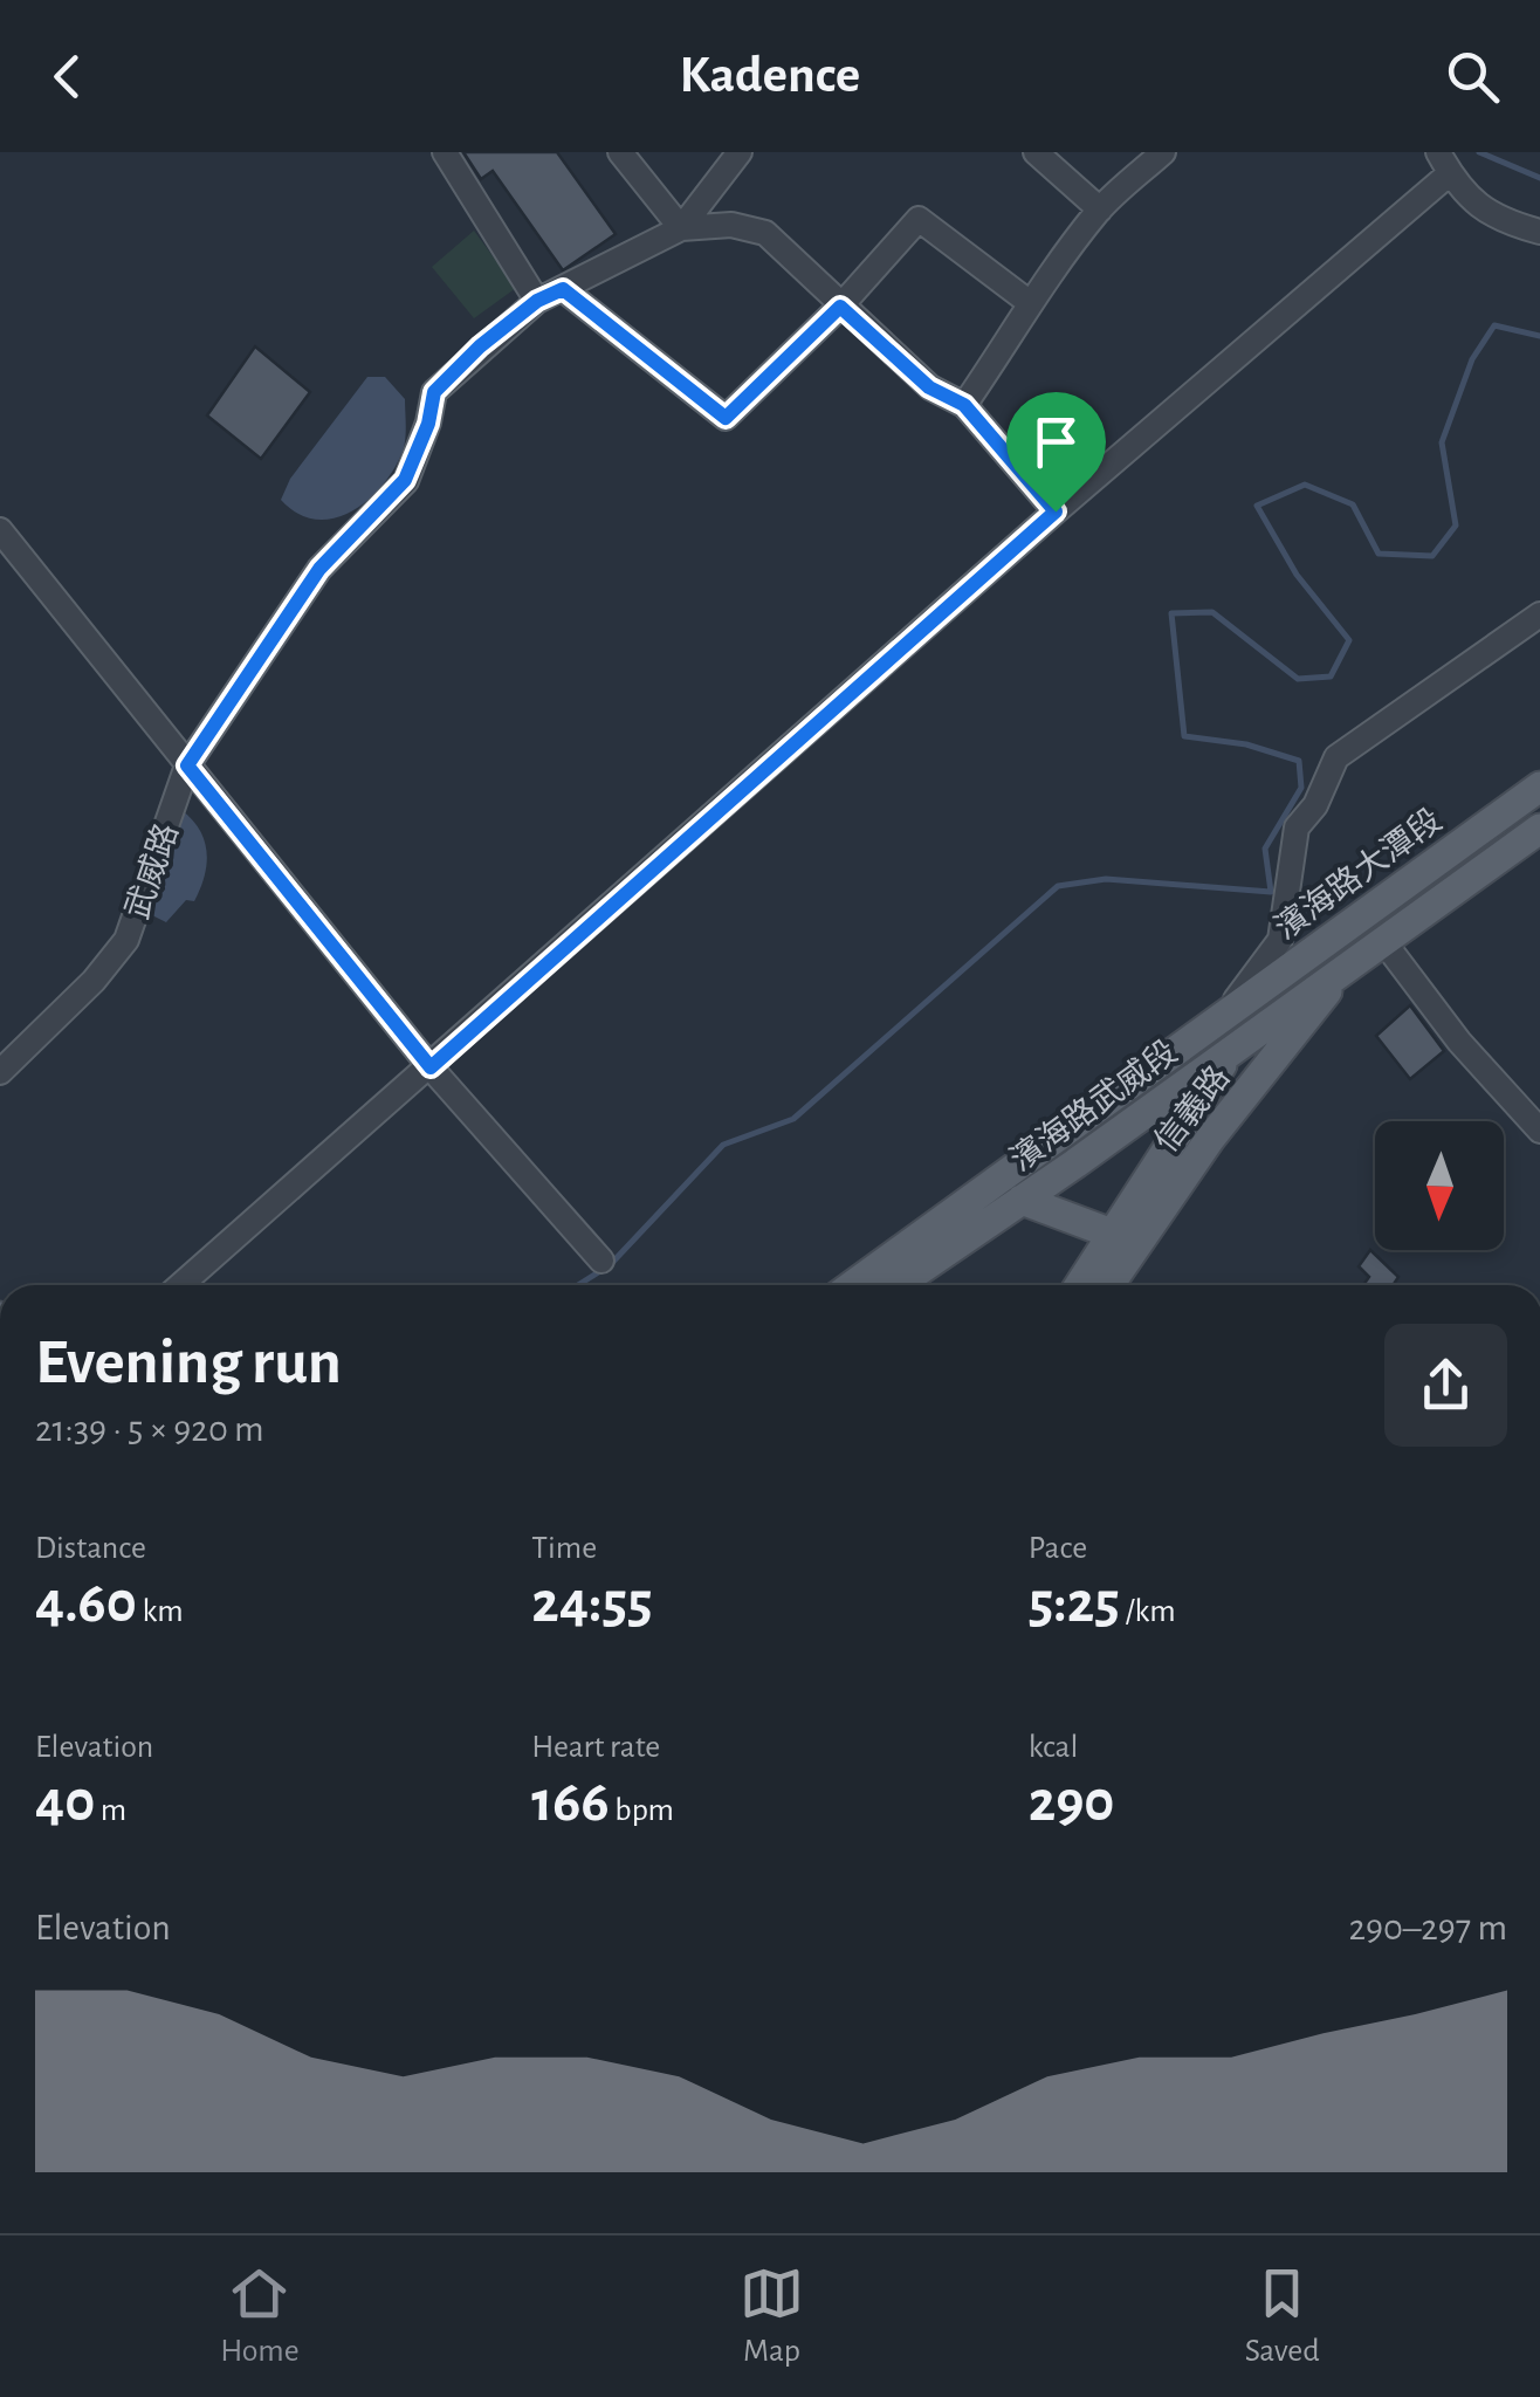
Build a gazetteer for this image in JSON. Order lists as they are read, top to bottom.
{
  "streets": {
    "main road": ["濱海路大潭段", "濱海路武威段", "信義路"],
    "street": ["武威路"]
  },
  "crossings": [
    ["濱海路大潭段", "濱海路武威段"],
    ["濱海路大潭段", "信義路"],
    ["濱海路武威段", "信義路"]
  ],
  "north": "bottom",
  "page": {
    "header": "Kadence",
    "heading": ["Evening run", "21:39 · 5 × 920 m"],
    "stats": [
      ["Distance", "4.60 km"],
      ["Time", "24:55"],
      ["Pace", "5:25 /km"],
      ["Elevation", "40 m"],
      ["Heart rate", "166 bpm"],
      ["kcal", "290"]
    ],
    "chart": ["Elevation", "290–297 m"],
    "tabs": ["Home", "Map", "Saved"]
  }
}
